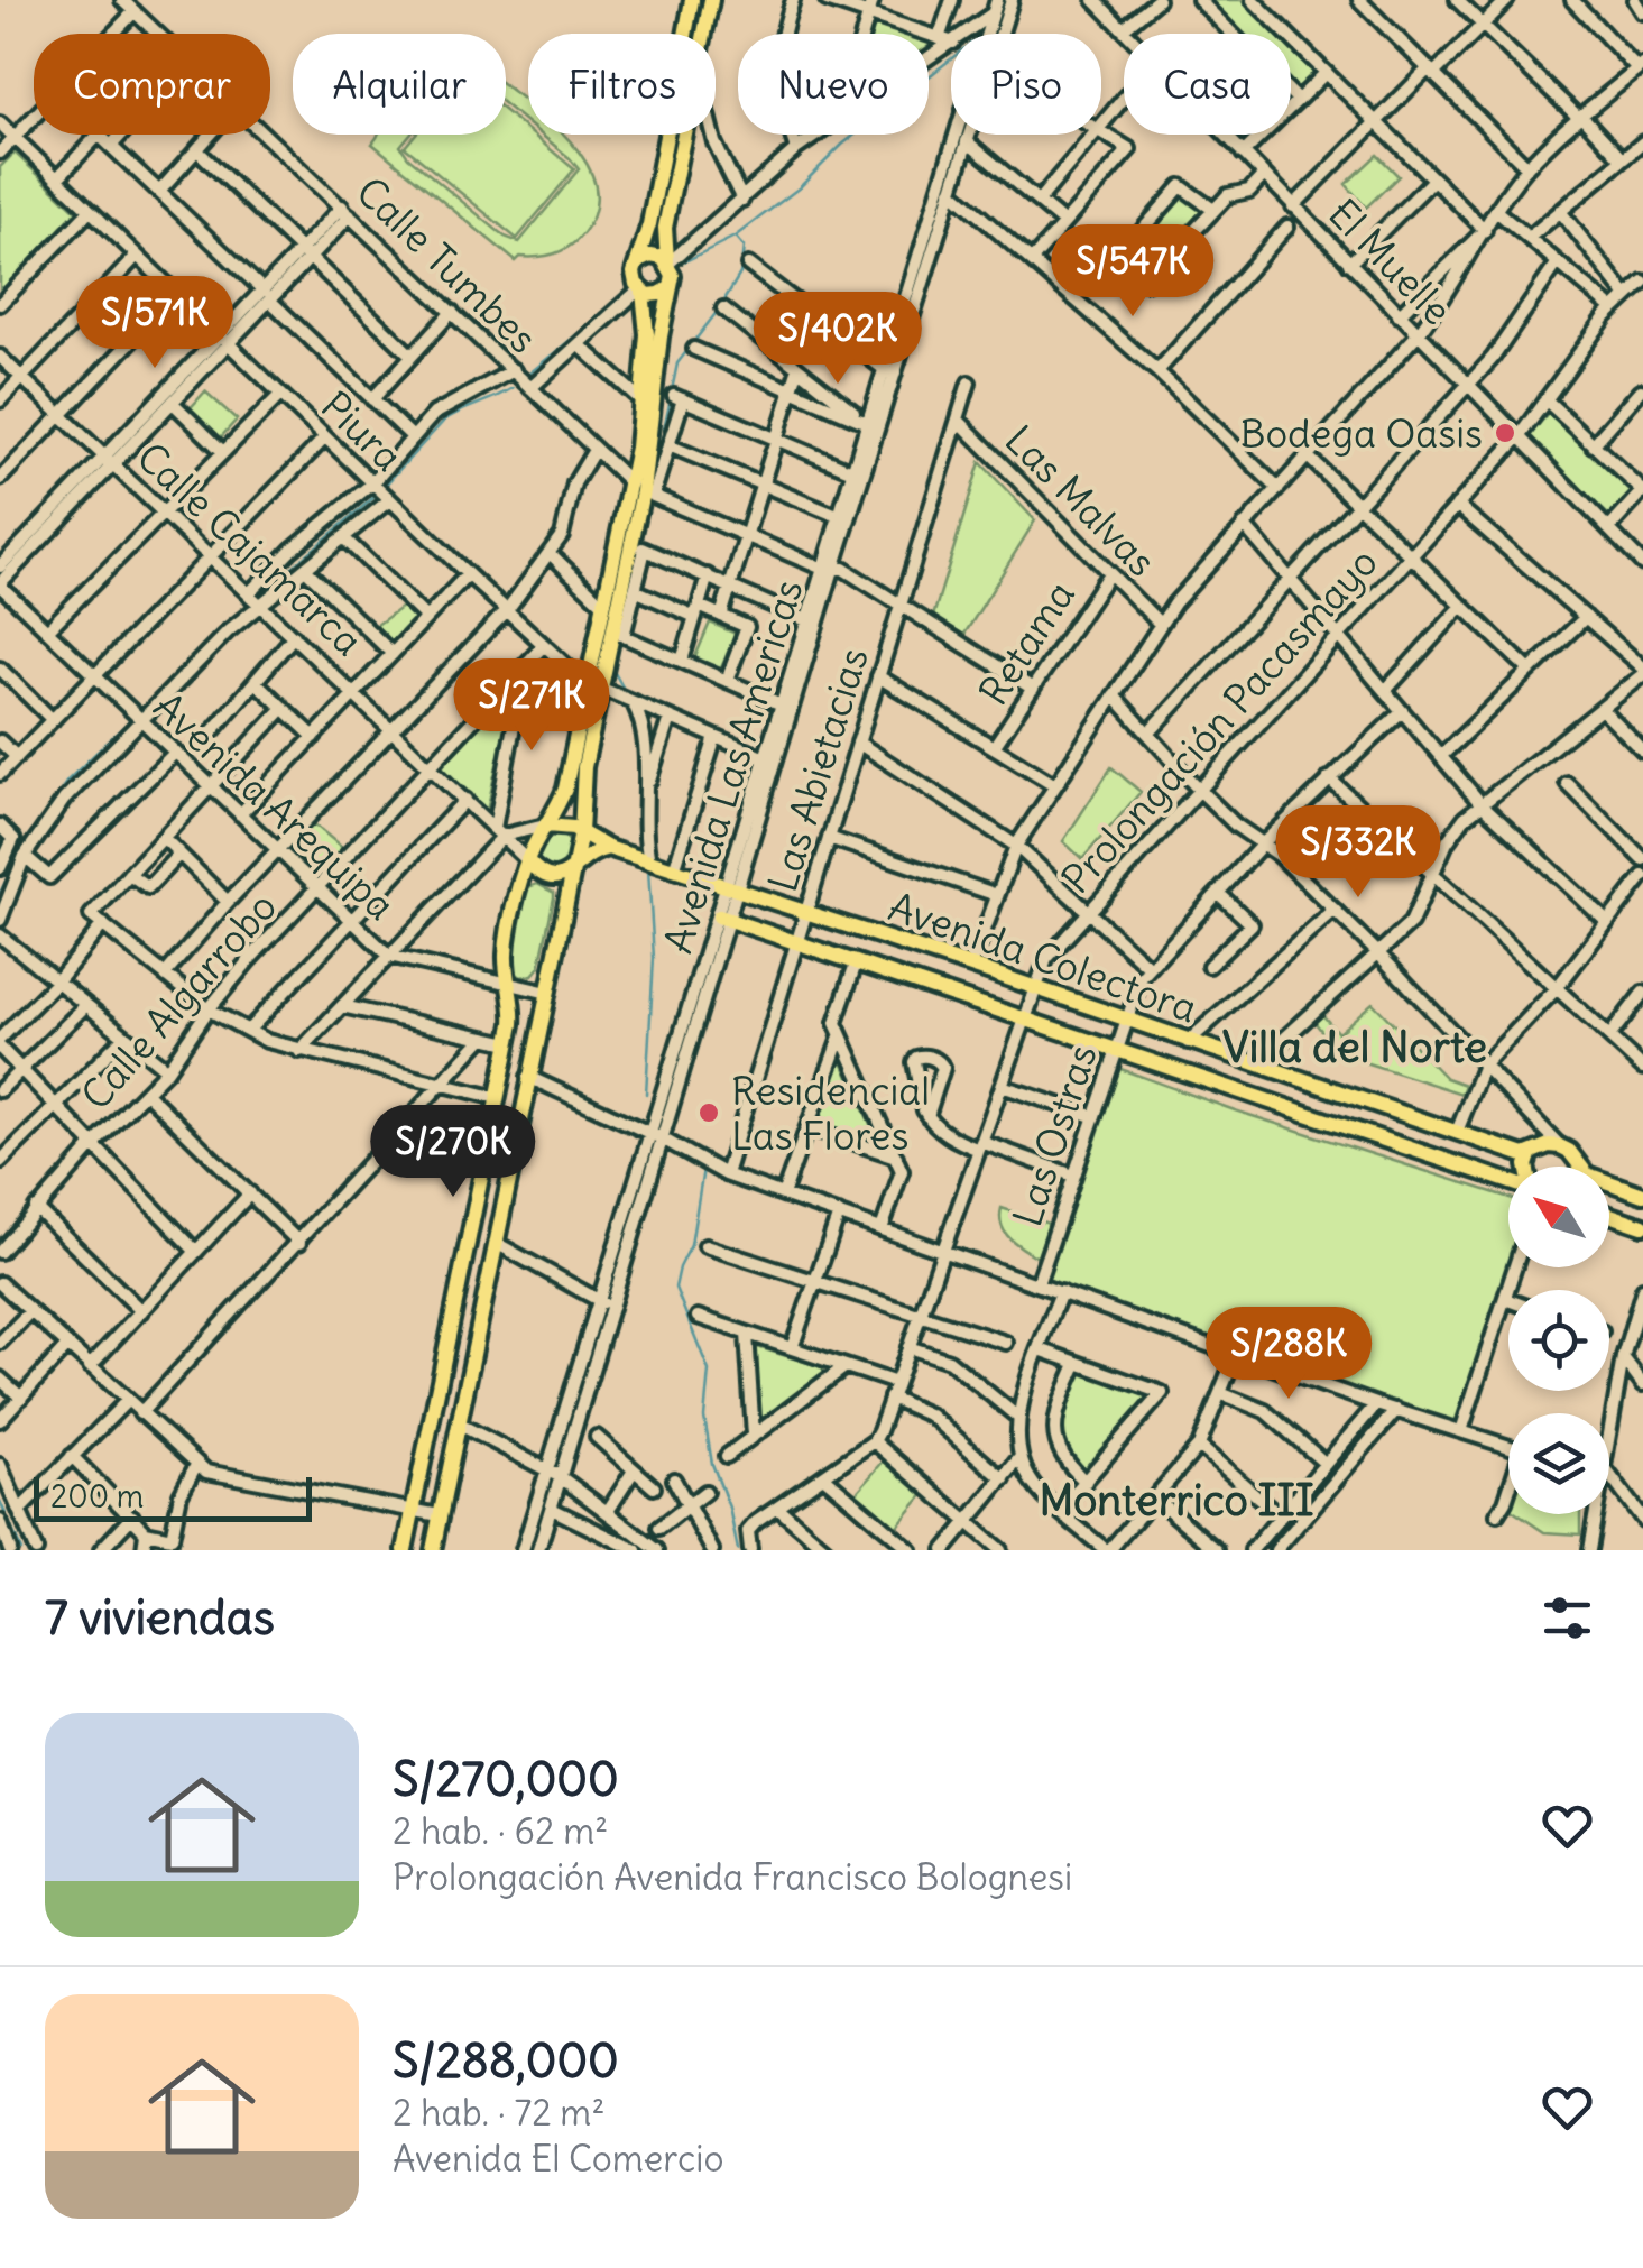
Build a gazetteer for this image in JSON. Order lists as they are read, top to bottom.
{
  "streets": {
    "main road": ["Avenida Colectora"],
    "street": [
      "El Muelle",
      "Calle Tumbes",
      "Piura",
      "Las Malvas",
      "Calle Cajamarca",
      "Retama",
      "Prolongación Pacasmayo",
      "Avenida Las Americas",
      "Las Abietacias",
      "Avenida Arequipa",
      "Calle Algarrobo",
      "Las Ostras"
    ]
  },
  "crossings": [
    ["El Muelle", "Prolongación Pacasmayo"],
    ["Calle Tumbes", "Retama"],
    ["Calle Tumbes", "Avenida Las Americas"],
    ["Calle Tumbes", "Las Abietacias"],
    ["Piura", "Avenida Las Americas"],
    ["Piura", "Calle Algarrobo"],
    ["Las Malvas", "Retama"],
    ["Las Malvas", "Las Abietacias"],
    ["Calle Cajamarca", "Avenida Colectora"],
    ["Calle Cajamarca", "Calle Algarrobo"],
    ["Prolongación Pacasmayo", "Avenida Colectora"],
    ["Avenida Las Americas", "Avenida Colectora"],
    ["Las Abietacias", "Avenida Colectora"],
    ["Avenida Arequipa", "Calle Algarrobo"],
    ["Avenida Colectora", "Las Ostras"]
  ],
  "districts": ["Villa del Norte", "Monterrico III"],
  "places": ["Bodega Oasis", "Residencial Las Flores"],
  "scale_bar": "200 m",
  "north": "top left",
  "page": {
    "chip": [
      "Comprar",
      "Alquilar",
      "Filtros",
      "Nuevo",
      "Piso",
      "Casa"
    ],
    "price": [
      "S/547K",
      "S/571K",
      "S/402K",
      "S/271K",
      "S/332K",
      "S/270K",
      "S/288K"
    ],
    "scale": "200 m",
    "heading": "7 viviendas",
    "list": [
      {
        "name": "S/270,000",
        "note": "2 hab. · 62 m² · Prolongación Avenida Francisco Bolognesi"
      },
      {
        "name": "S/288,000",
        "note": "2 hab. · 72 m² · Avenida El Comercio"
      }
    ]
  }
}
